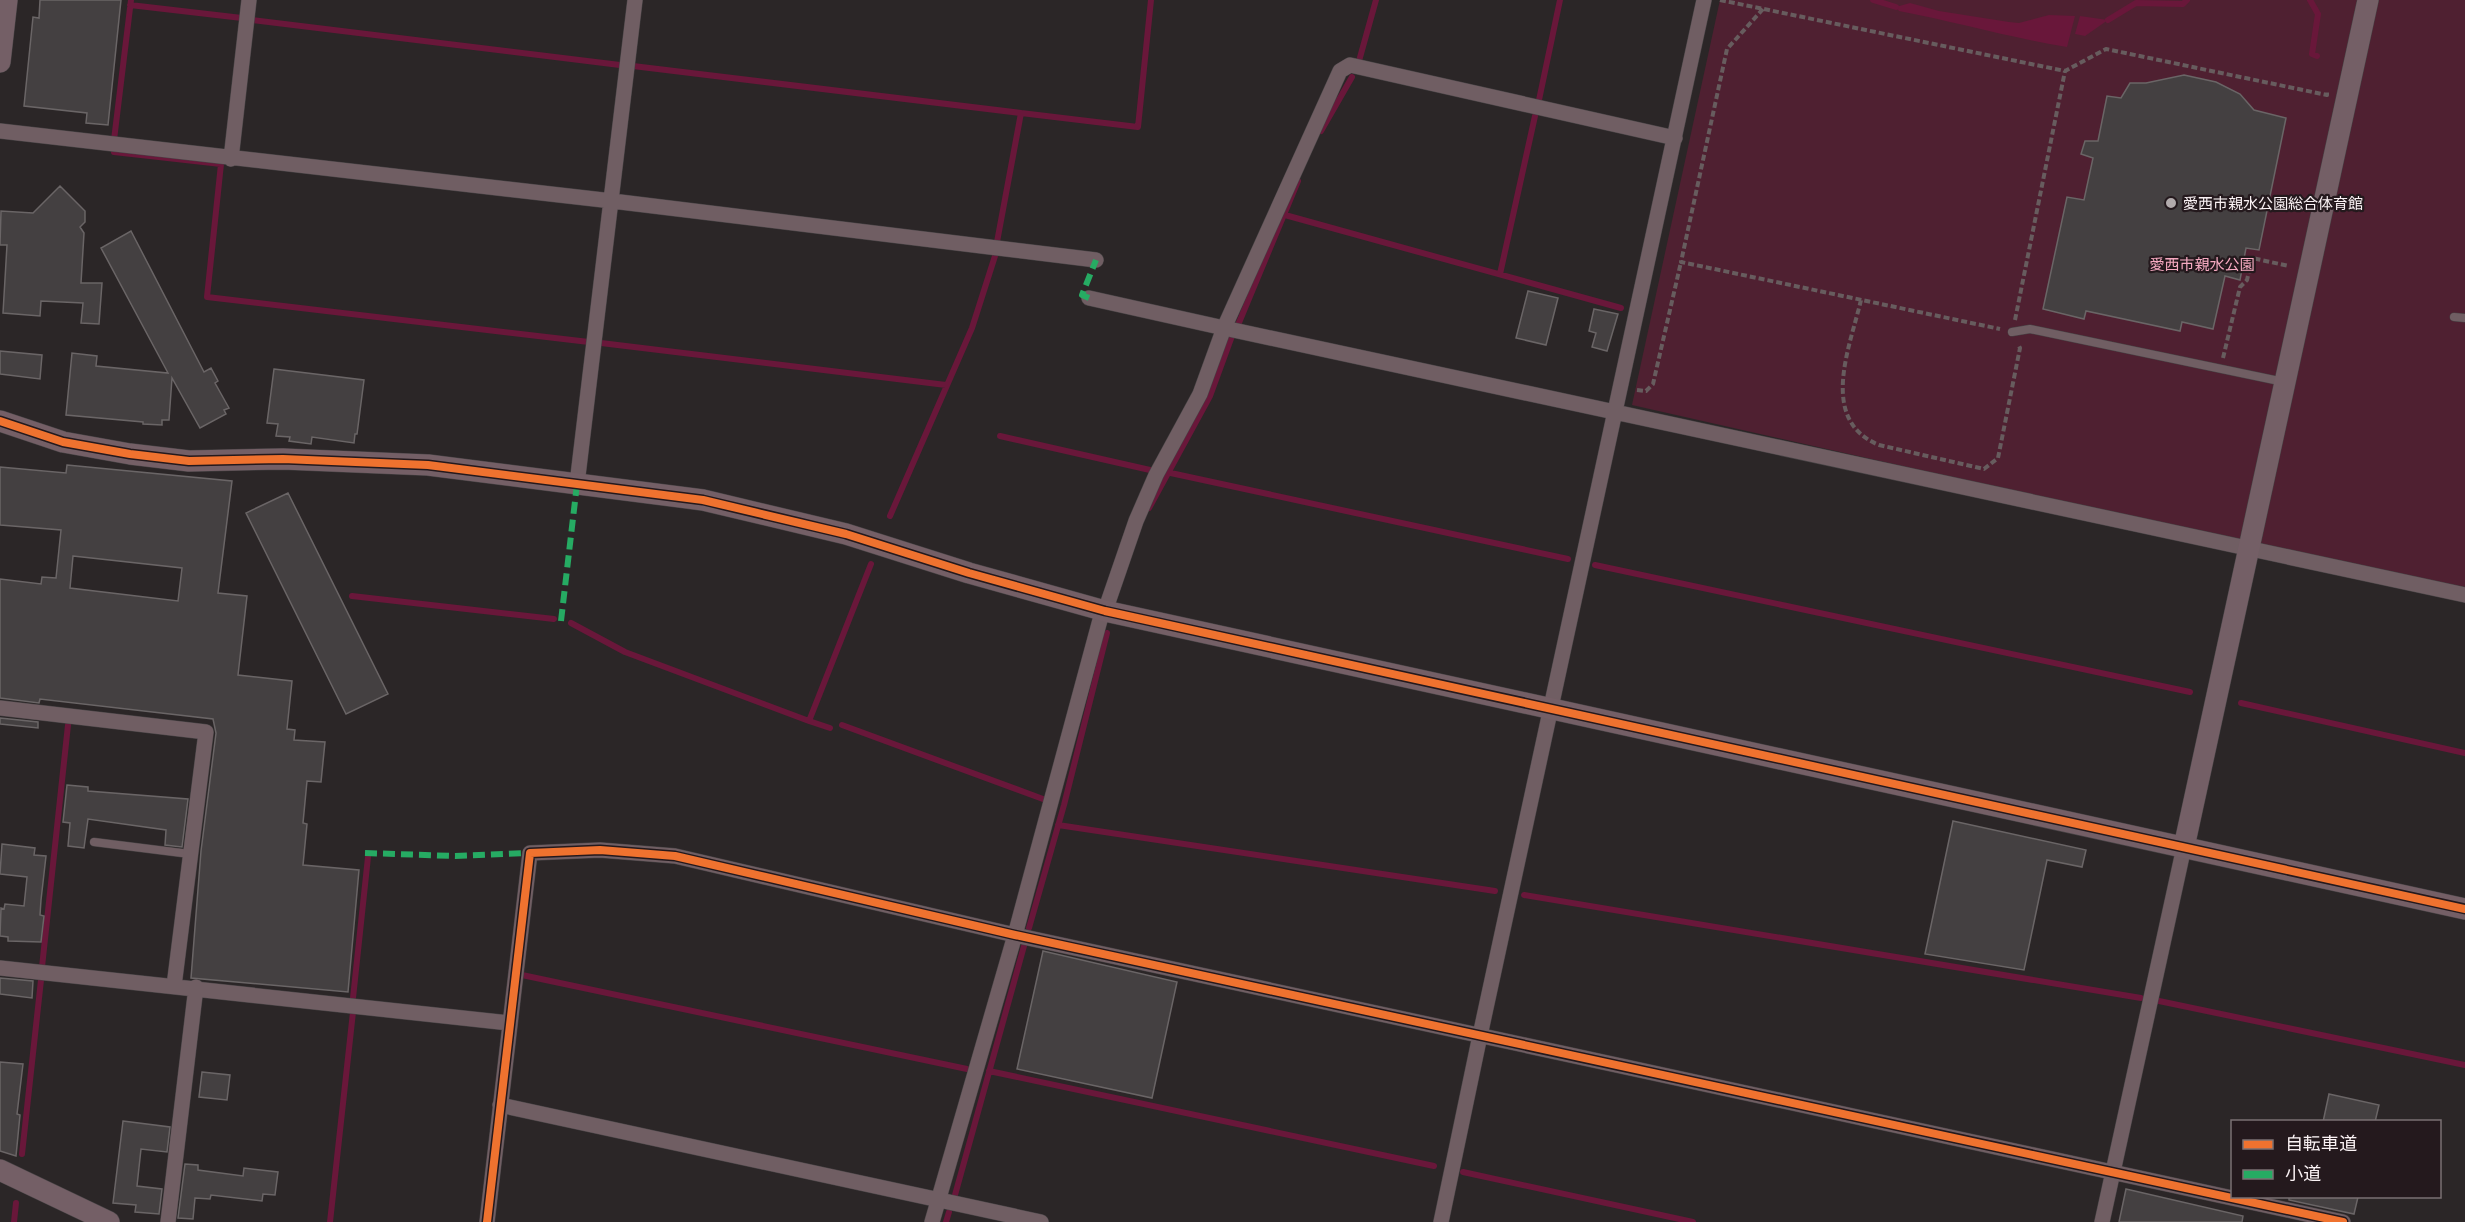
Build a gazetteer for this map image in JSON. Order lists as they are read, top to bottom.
{
  "parks": ["愛西市親水公園"],
  "places": ["愛西市親水公園総合体育館"],
  "legend": ["自転車道", "小道"]
}
